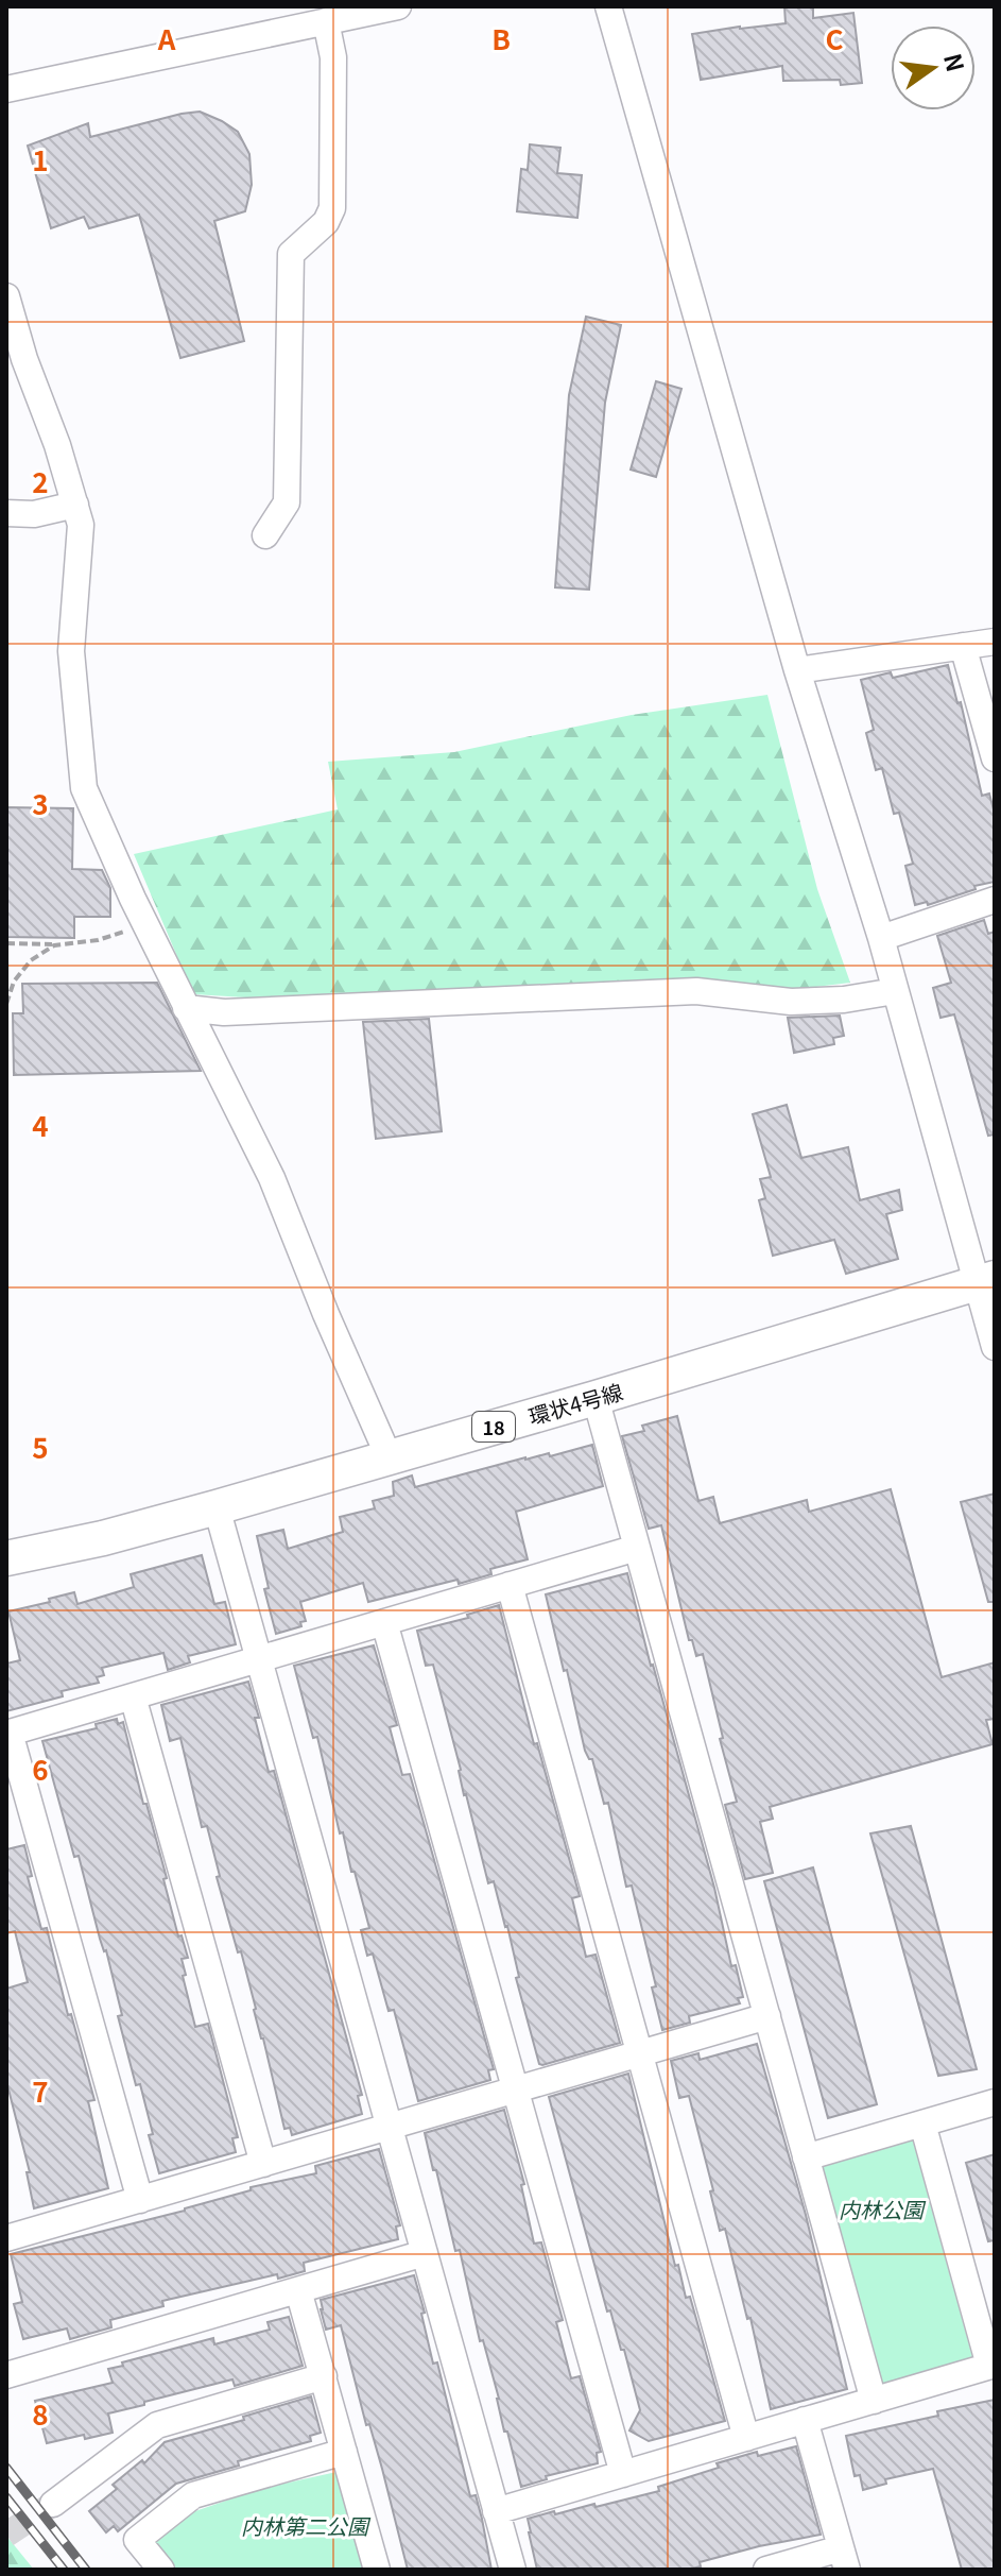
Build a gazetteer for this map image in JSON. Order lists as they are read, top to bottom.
{
  "streets": {
    "main road": ["環状4号線", "18"]
  },
  "parks": ["内林公園", "内林第二公園"],
  "north": "right",
  "grid": {
    "columns": ["A", "B", "C"],
    "rows": [
      "1",
      "2",
      "3",
      "4",
      "5",
      "6",
      "7",
      "8"
    ]
  }
}
